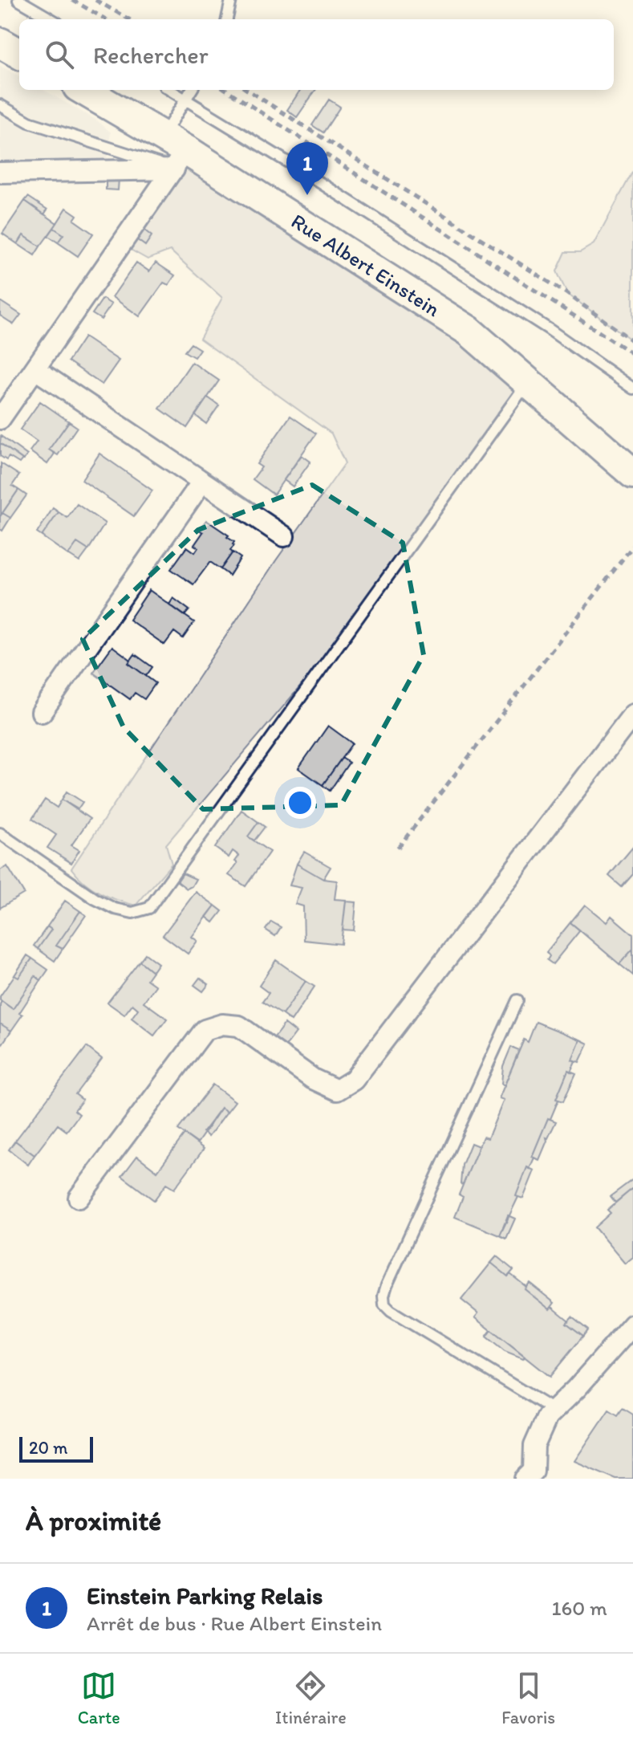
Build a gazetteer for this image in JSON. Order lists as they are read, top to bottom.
{
  "streets": {
    "street": ["Rue Albert Einstein"]
  },
  "scale_bar": "20 m",
  "page": {
    "search": "Rechercher",
    "pins": "1",
    "scale": "20 m",
    "heading": "À proximité",
    "list": [
      {
        "mark": "1",
        "name": "Einstein Parking Relais",
        "note": "Arrêt de bus · Rue Albert Einstein",
        "value": "160 m"
      }
    ],
    "nav": ["Carte", "Itinéraire", "Favoris"]
  }
}
